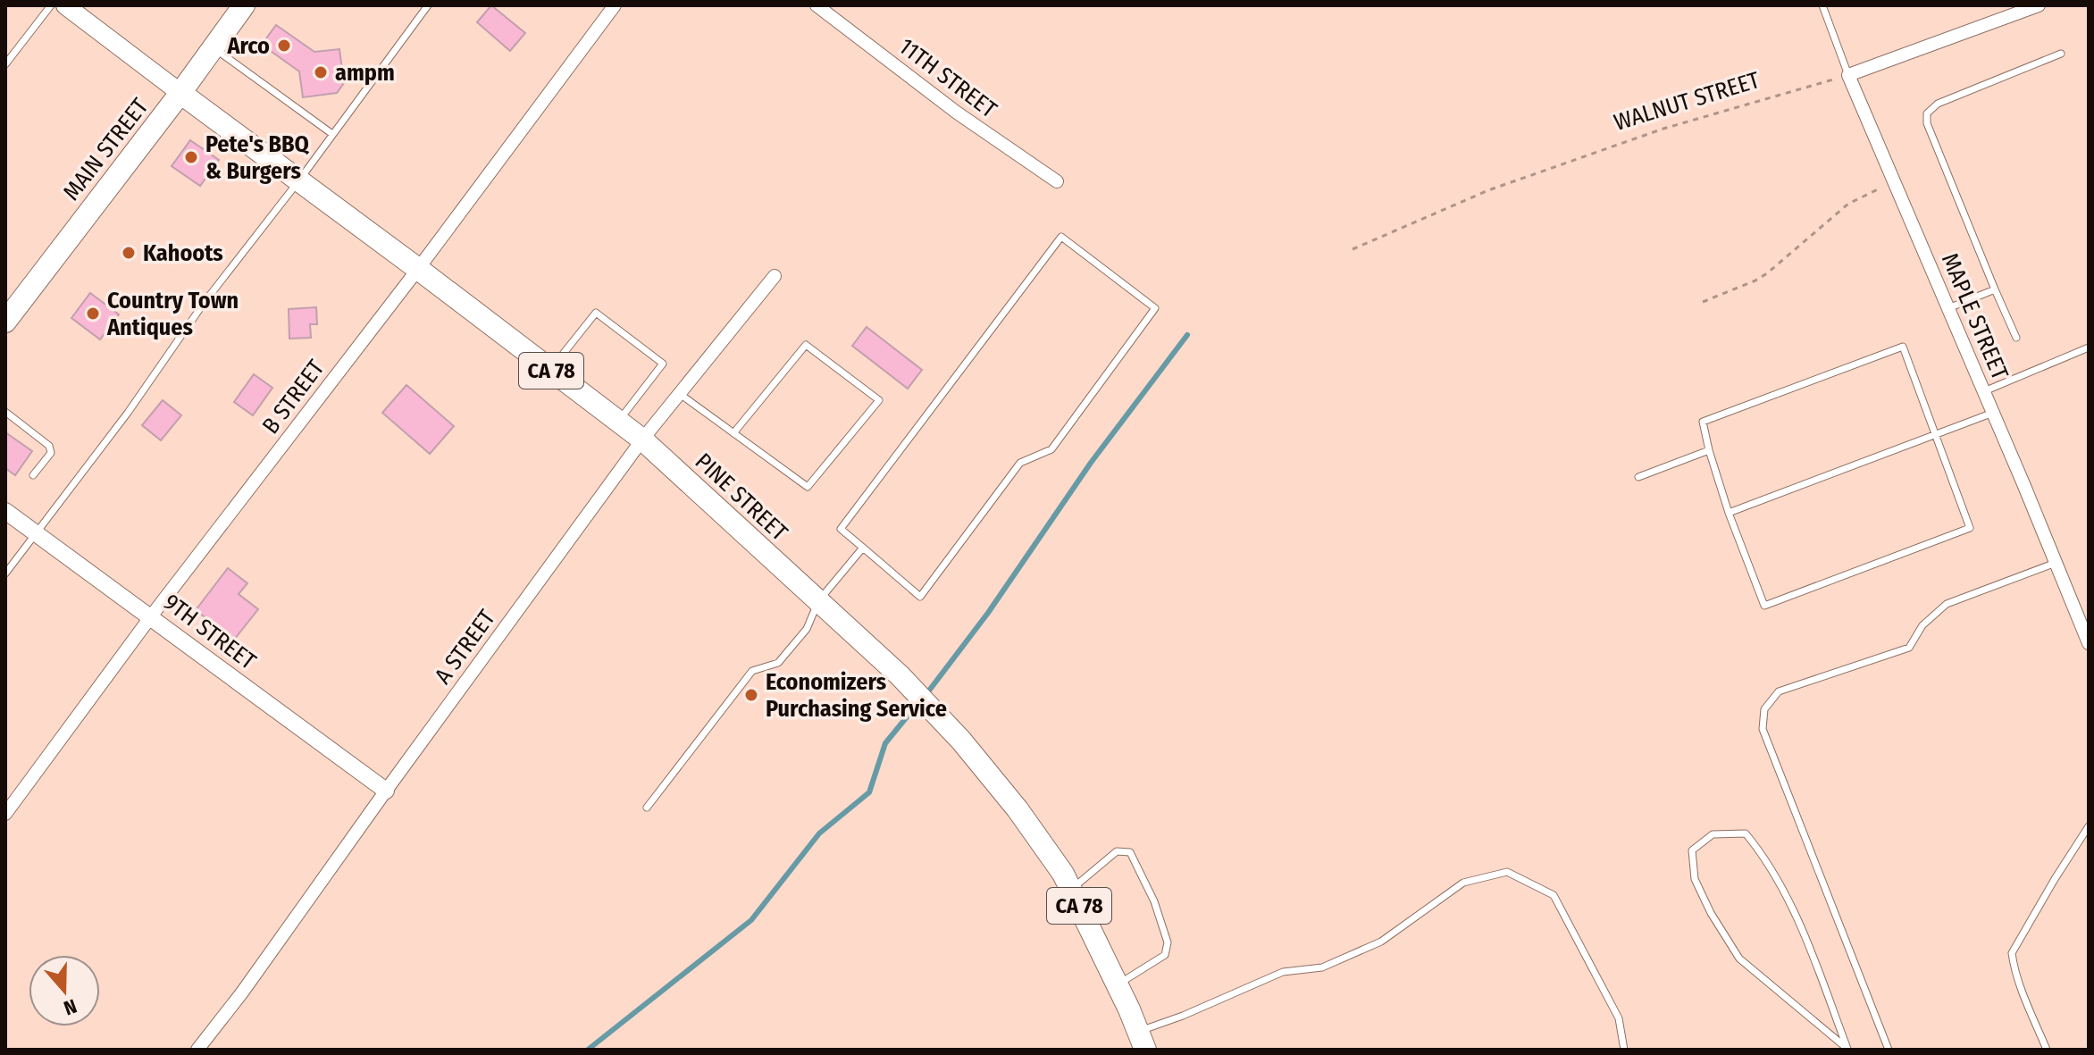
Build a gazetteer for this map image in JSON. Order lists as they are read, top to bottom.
{
  "streets": {
    "main road": ["MAIN STREET", "CA 78", "PINE STREET"],
    "street": [
      "11TH STREET",
      "MAPLE STREET",
      "B STREET",
      "9TH STREET",
      "A STREET"
    ],
    "path": ["WALNUT STREET"]
  },
  "crossings": [
    ["WALNUT STREET", "MAPLE STREET"],
    ["MAIN STREET", "PINE STREET"],
    ["B STREET", "PINE STREET"],
    ["B STREET", "9TH STREET"],
    ["PINE STREET", "A STREET"],
    ["9TH STREET", "A STREET"]
  ],
  "places": [
    "Arco",
    "ampm",
    "Pete's BBQ & Burgers",
    "Kahoots",
    "Country Town Antiques",
    "Economizers Purchasing Service"
  ],
  "north": "bottom"
}
